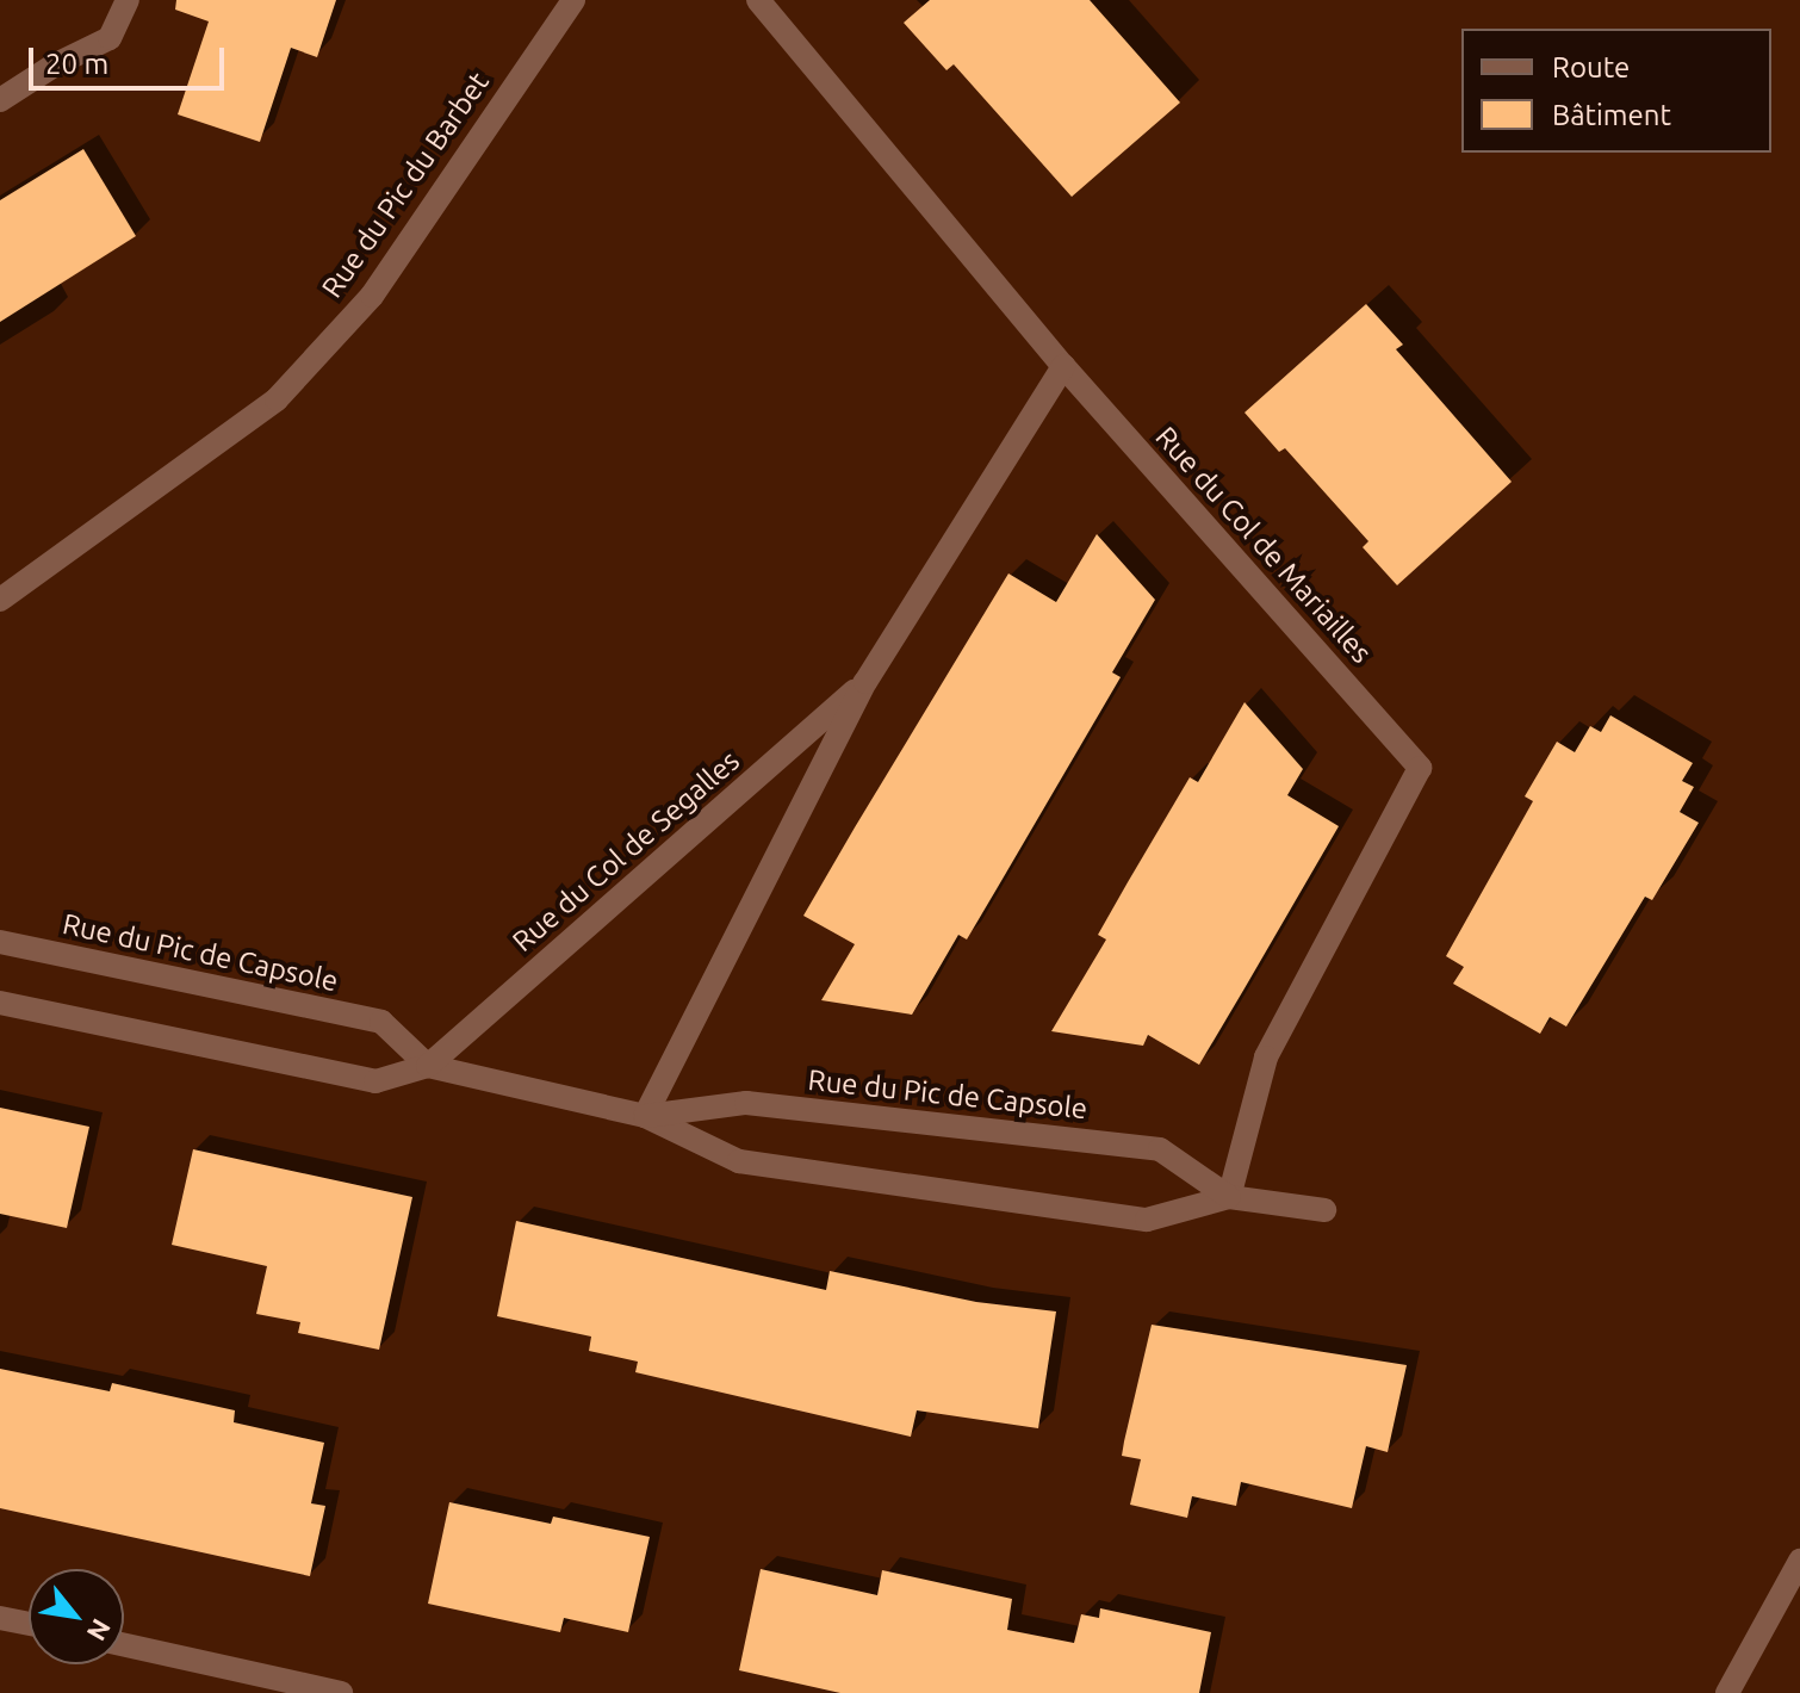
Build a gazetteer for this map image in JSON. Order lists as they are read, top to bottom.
{
  "streets": {
    "street": [
      "Rue du Pic du Barbet",
      "Rue du Col de Mariailles",
      "Rue du Col de Segalles",
      "Rue du Pic de Capsole"
    ]
  },
  "crossings": [
    ["Rue du Col de Mariailles", "Rue du Col de Segalles"],
    ["Rue du Col de Mariailles", "Rue du Pic de Capsole"],
    ["Rue du Col de Segalles", "Rue du Pic de Capsole"]
  ],
  "legend": ["Route", "Bâtiment"],
  "scale_bar": "20 m",
  "north": "bottom right"
}
